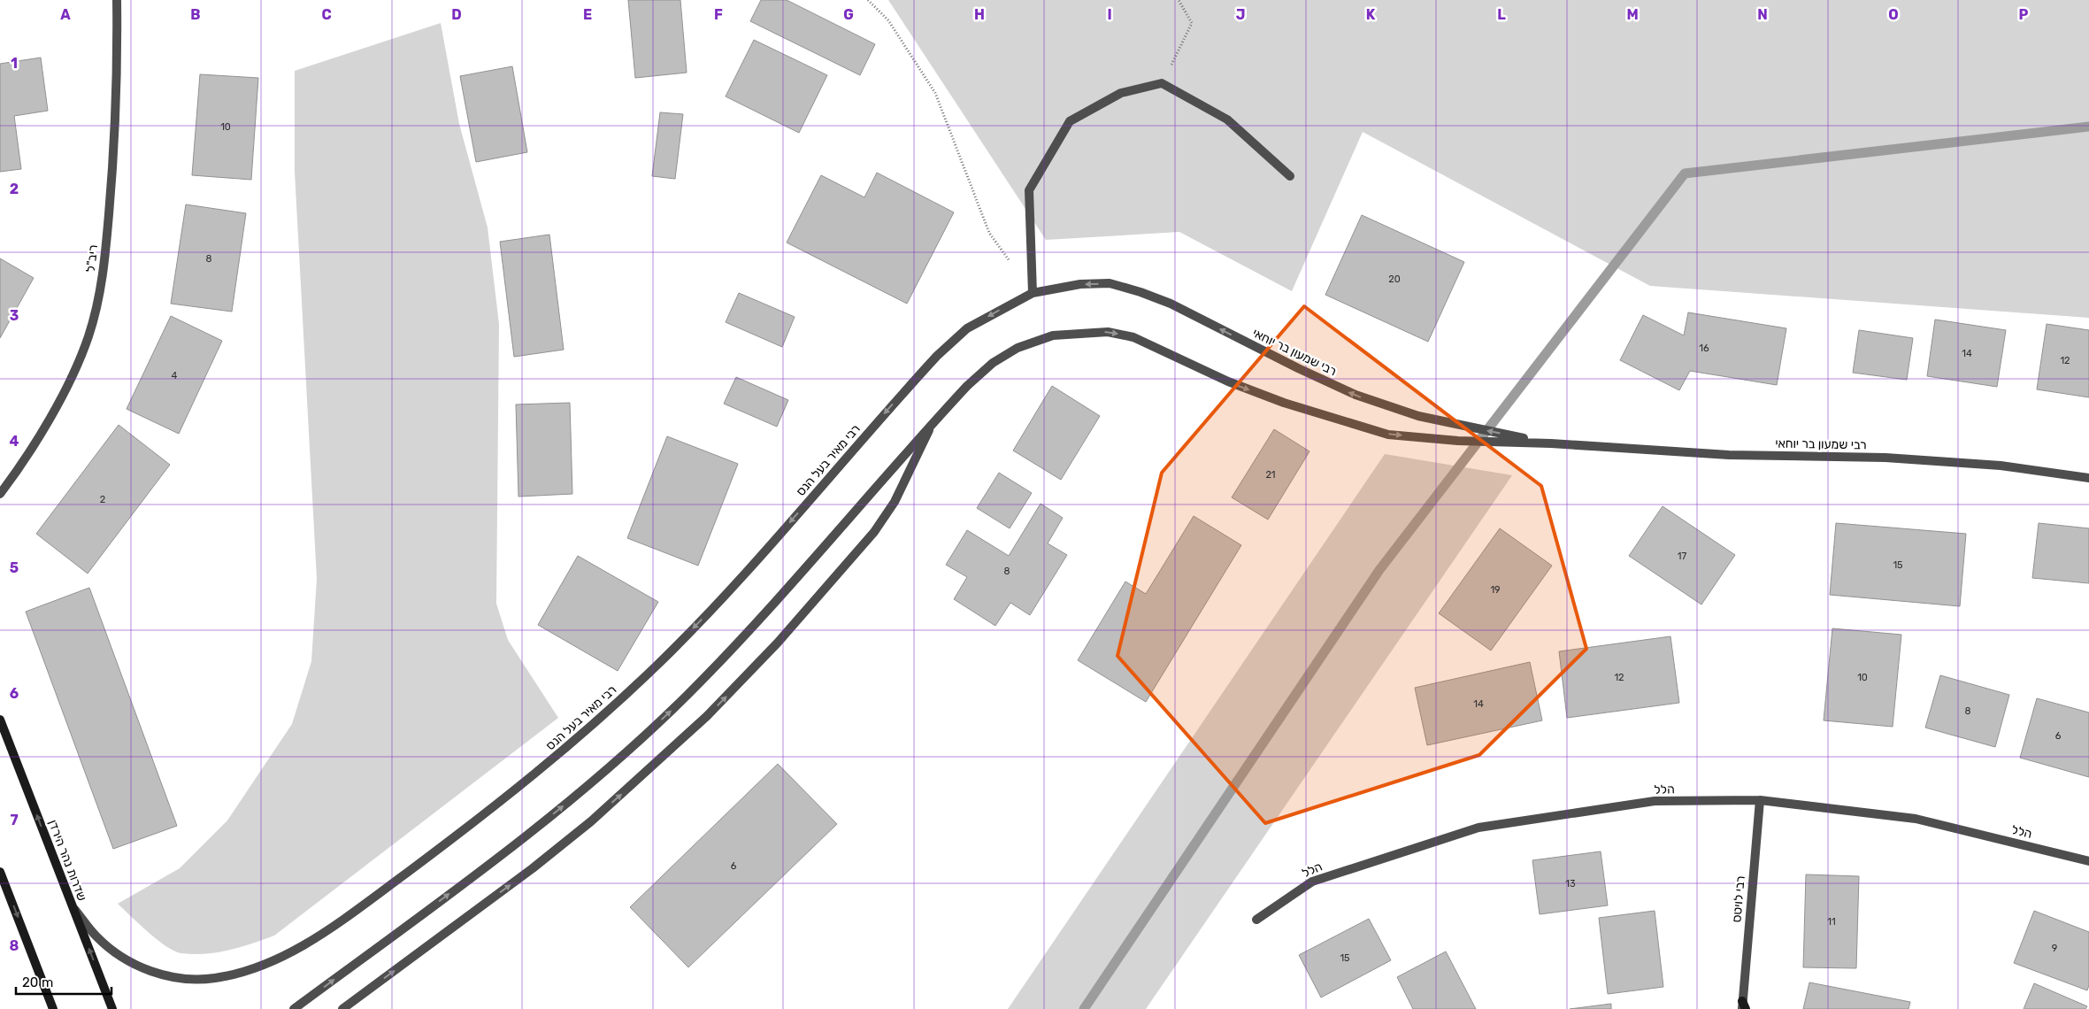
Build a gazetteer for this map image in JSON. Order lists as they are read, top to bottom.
{
  "streets": {
    "main road": ["שדרות נהר הירדן"],
    "street": [
      "ריב\"ל",
      "רבי שמעון בר יוחאי",
      "רבי מאיר בעל הנס",
      "הלל",
      "רבי לויטס"
    ]
  },
  "crossings": [
    ["רבי שמעון בר יוחאי", "רבי מאיר בעל הנס"],
    ["רבי מאיר בעל הנס", "שדרות נהר הירדן"],
    ["הלל", "רבי לויטס"]
  ],
  "house_numbers": [
    "10",
    "8",
    "20",
    "16",
    "14",
    "12",
    "4",
    "21",
    "2",
    "17",
    "15",
    "8",
    "19",
    "12",
    "10",
    "14",
    "8",
    "6",
    "6",
    "13",
    "11",
    "9",
    "15"
  ],
  "scale_bar": "20 m",
  "grid": {
    "columns": [
      "A",
      "B",
      "C",
      "D",
      "E",
      "F",
      "G",
      "H",
      "I",
      "J",
      "K",
      "L",
      "M",
      "N",
      "O",
      "P"
    ],
    "rows": [
      "1",
      "2",
      "3",
      "4",
      "5",
      "6",
      "7",
      "8"
    ]
  }
}
